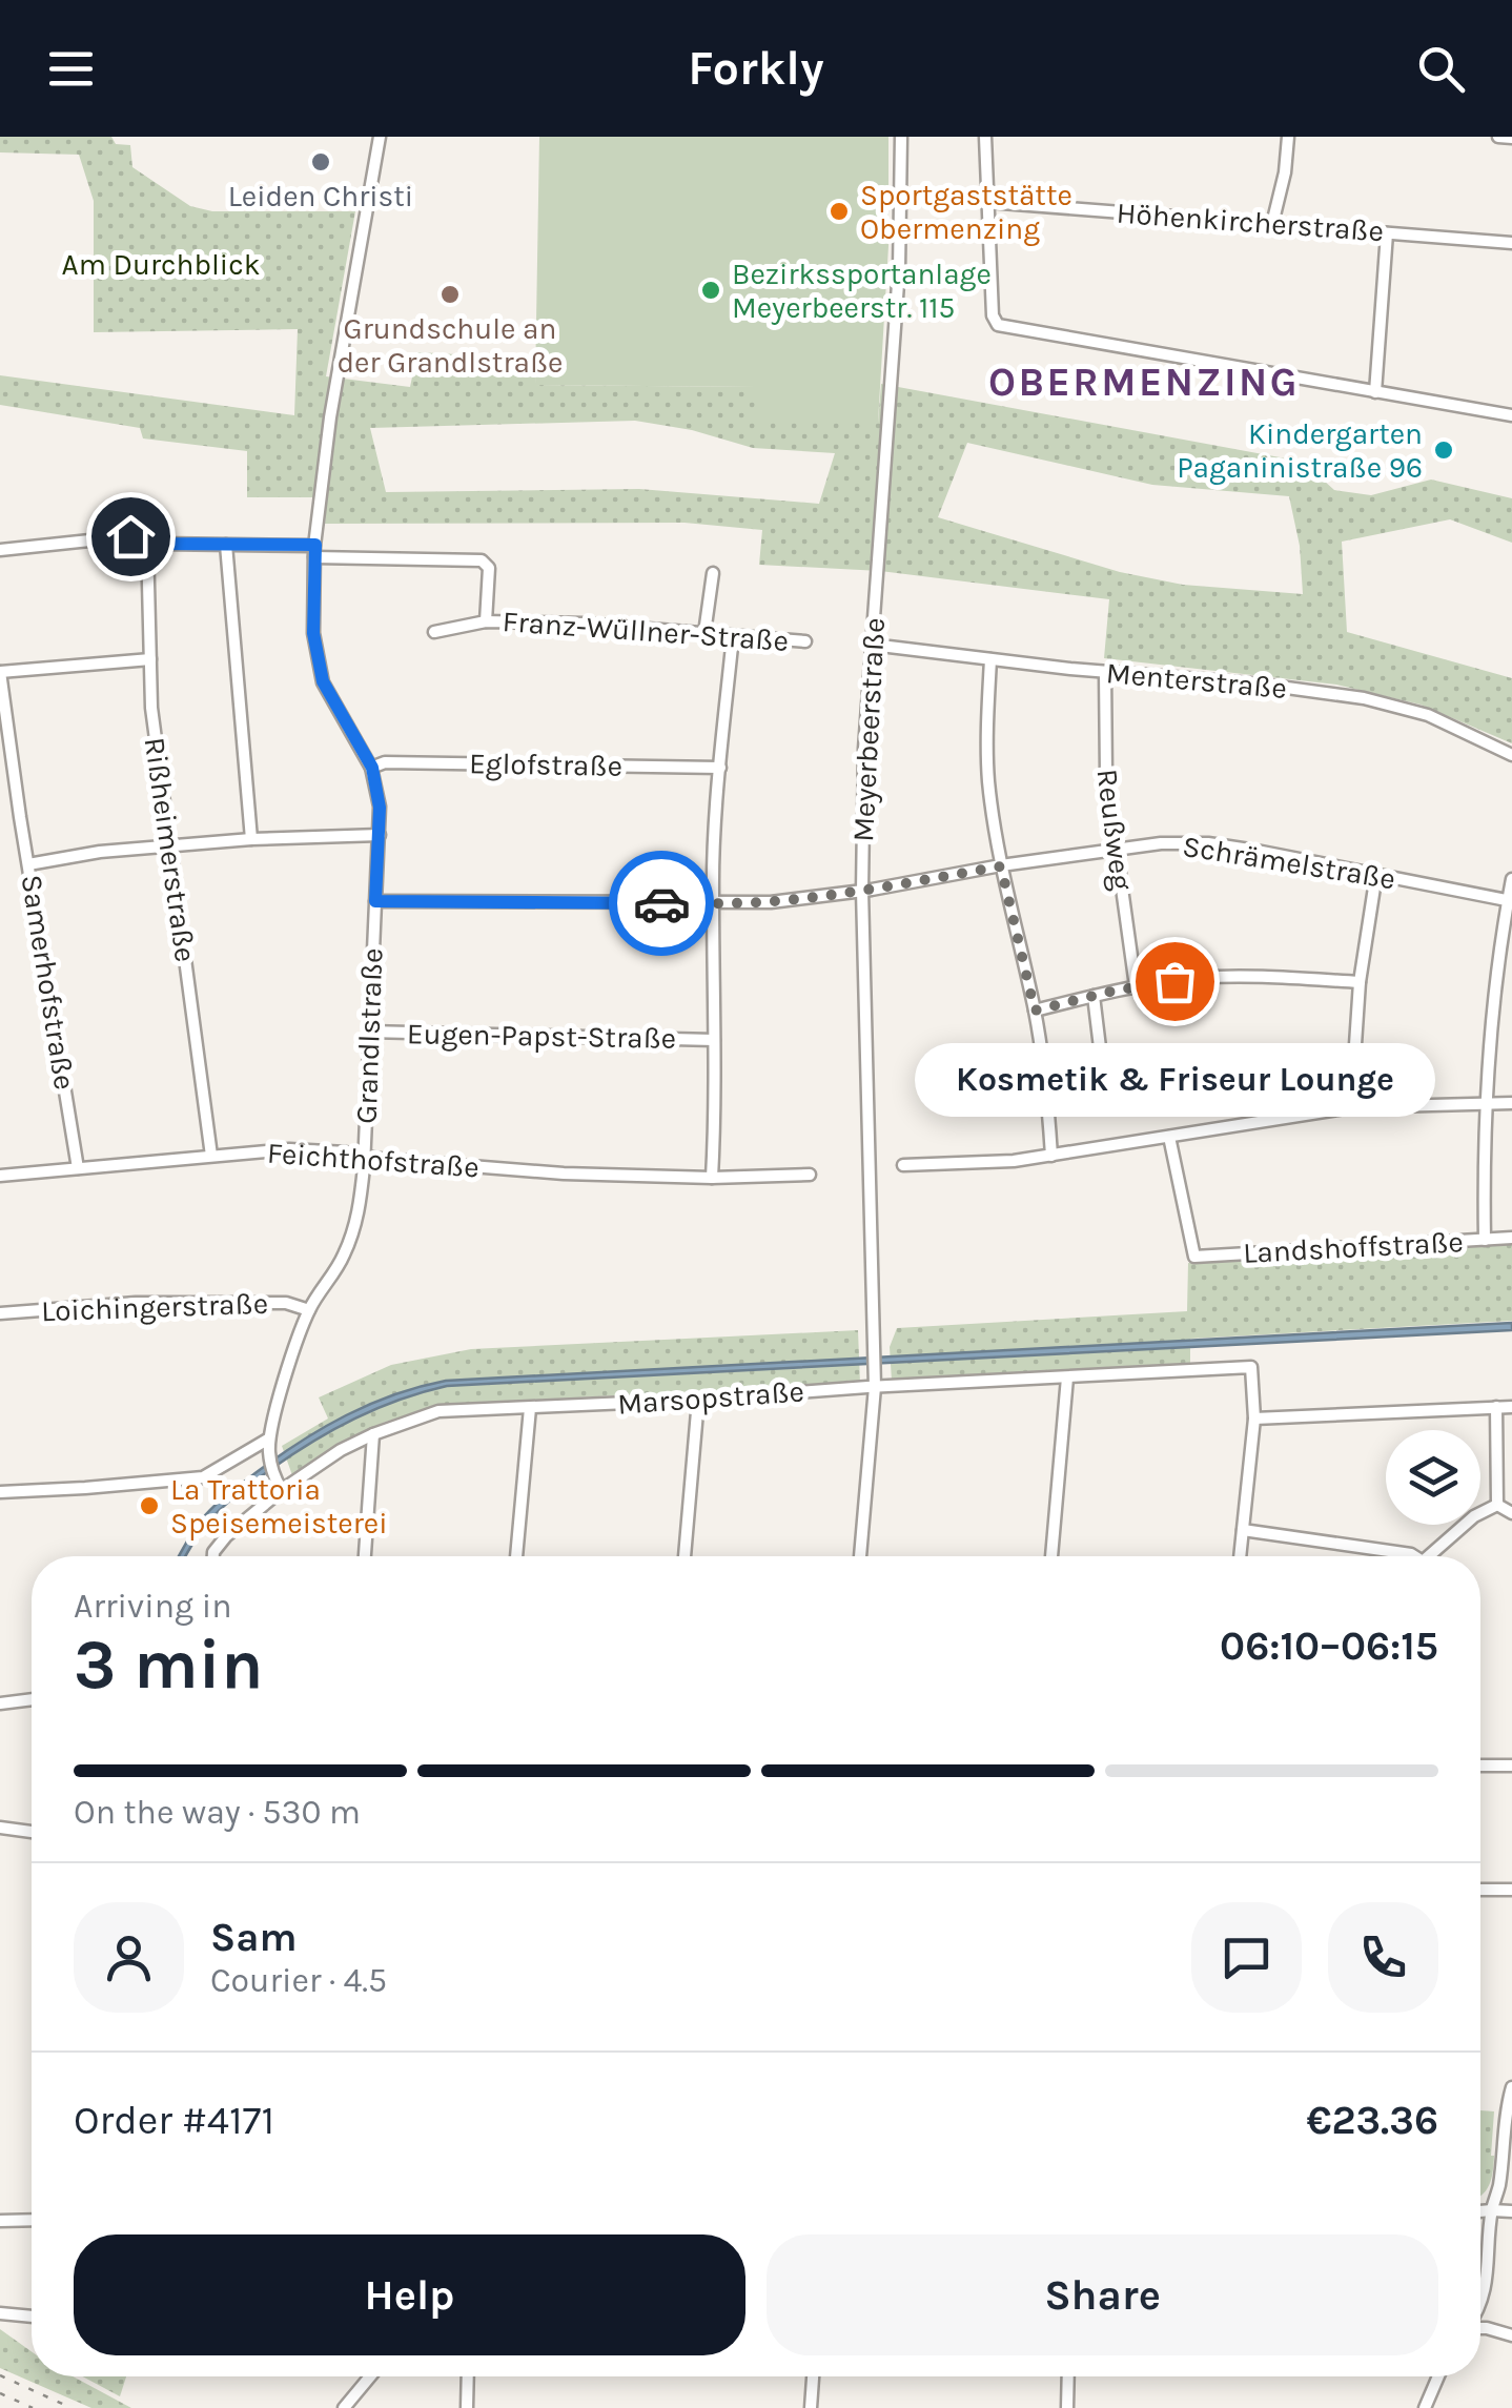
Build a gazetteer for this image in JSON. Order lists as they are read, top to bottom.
{
  "streets": {
    "street": [
      "Höhenkircherstraße",
      "Franz-Wüllner-Straße",
      "Menterstraße",
      "Meyerbeerstraße",
      "Eglofstraße",
      "Reußweg",
      "Rißheimerstraße",
      "Schrämelstraße",
      "Samerhofstraße",
      "Grandlstraße",
      "Eugen-Papst-Straße",
      "Feichthofstraße",
      "Landshoffstraße",
      "Loichingerstraße",
      "Marsopstraße"
    ]
  },
  "crossings": [
    ["Franz-Wüllner-Straße", "Grandlstraße"],
    ["Menterstraße", "Meyerbeerstraße"],
    ["Menterstraße", "Reußweg"],
    ["Meyerbeerstraße", "Schrämelstraße"],
    ["Meyerbeerstraße", "Marsopstraße"],
    ["Eglofstraße", "Grandlstraße"],
    ["Reußweg", "Schrämelstraße"],
    ["Rißheimerstraße", "Feichthofstraße"],
    ["Schrämelstraße", "Grandlstraße"],
    ["Samerhofstraße", "Feichthofstraße"],
    ["Grandlstraße", "Eugen-Papst-Straße"],
    ["Grandlstraße", "Feichthofstraße"],
    ["Grandlstraße", "Loichingerstraße"],
    ["Grandlstraße", "Marsopstraße"]
  ],
  "districts": ["OBERMENZING"],
  "parks": ["Am Durchblick"],
  "places": [
    "Leiden Christi",
    "Sportgaststätte Obermenzing",
    "Bezirkssportanlage Meyerbeerstr. 115",
    "Grundschule an der Grandlstraße",
    "Kindergarten Paganinistraße 96",
    "Kosmetik & Friseur Lounge",
    "La Trattoria Speisemeisterei"
  ],
  "page": {
    "header": "Forkly",
    "bubble": "Kosmetik & Friseur Lounge",
    "heading": ["3 min", "Arriving in", "06:10–06:15"],
    "panel": [
      "Sam",
      "Courier · 4.5",
      "Order #4171",
      "€23.36"
    ],
    "bar": "On the way · 530 m",
    "buttons": ["Help", "Share"]
  }
}
